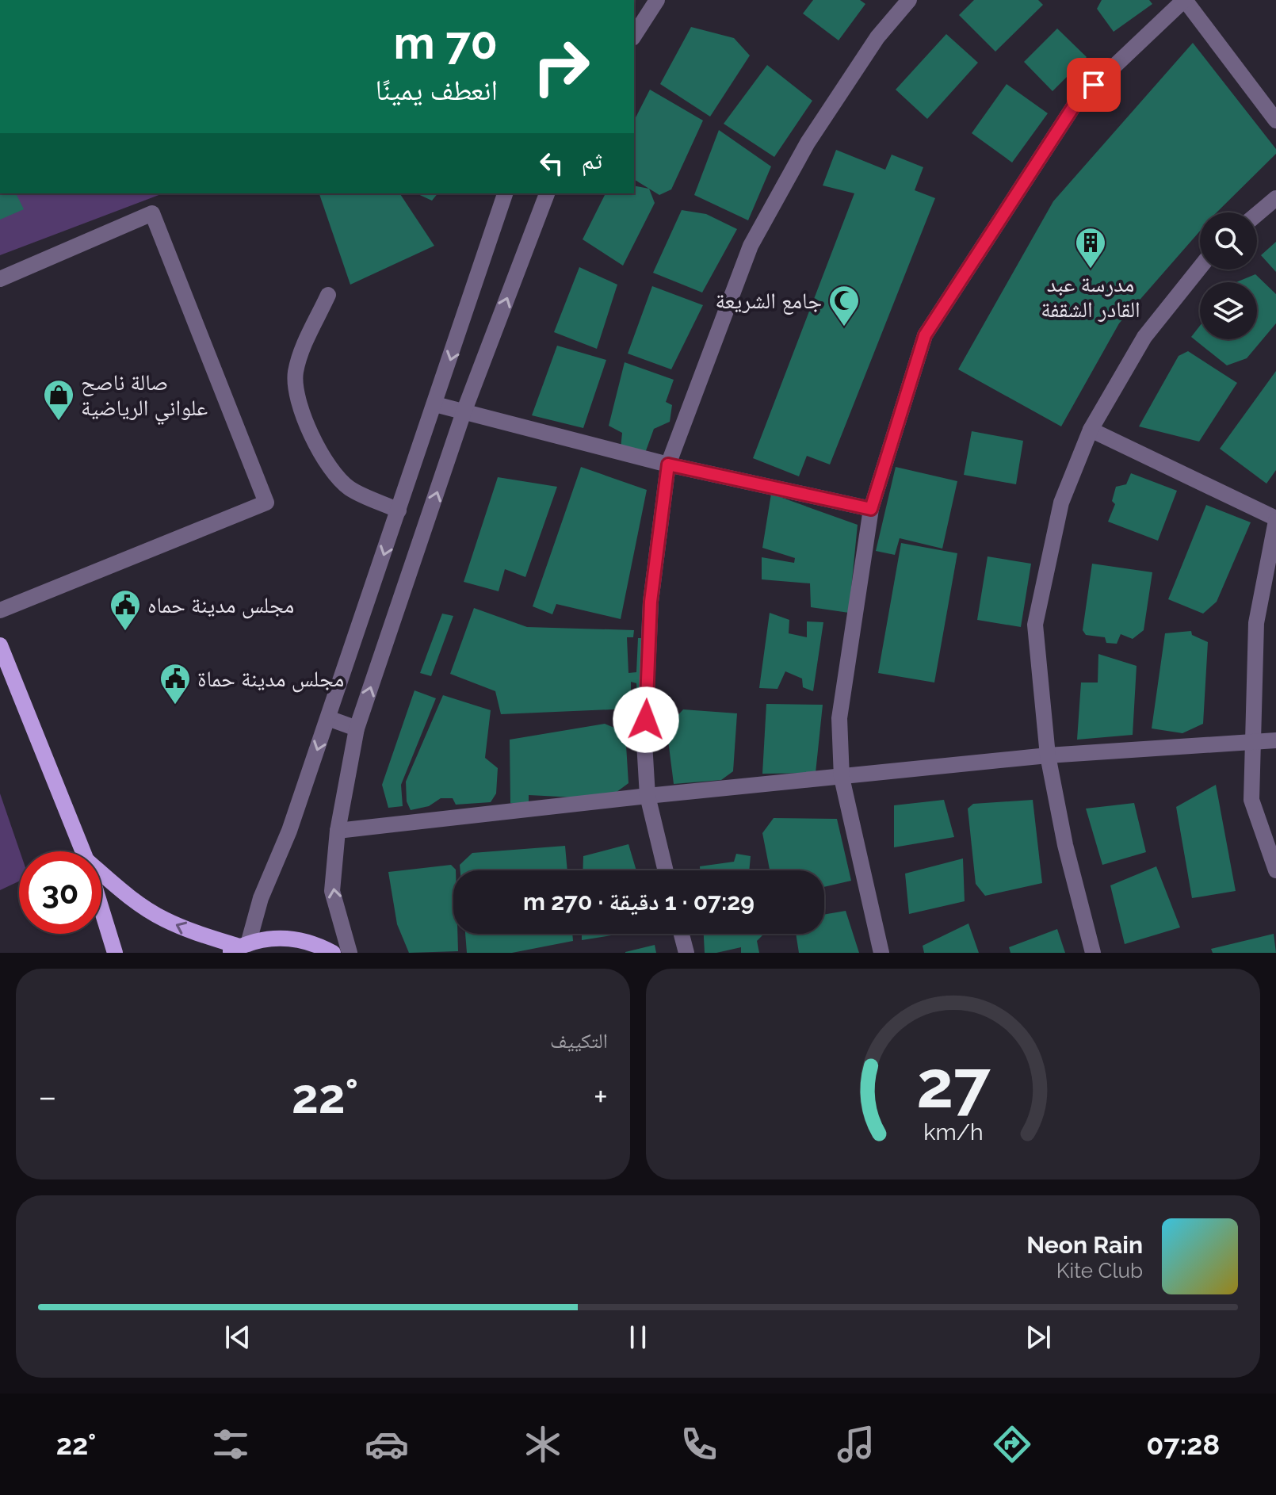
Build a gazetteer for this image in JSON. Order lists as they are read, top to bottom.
{
  "places": {
    "building": ["مدرسة عبد القادر الشقفة"],
    "mosque": ["جامع الشريعة"],
    "shop": ["صالة ناصح علواني الرياضية"],
    "public building": ["مجلس مدينة حماه", "مجلس مدينة حماة"]
  },
  "page": {
    "turn": ["70 m", "انعطف يمينًا"],
    "then": "ثم",
    "limit": "30",
    "trip": "07:29 · 1 دقيقة · 270 m",
    "tile": "التكييف",
    "heat": ["−", "22°", "+"],
    "song": ["Neon Rain", "Kite Club"],
    "tabs": ["07:28", "22°"],
    "gauge": ["27", "km/h"]
  }
}
